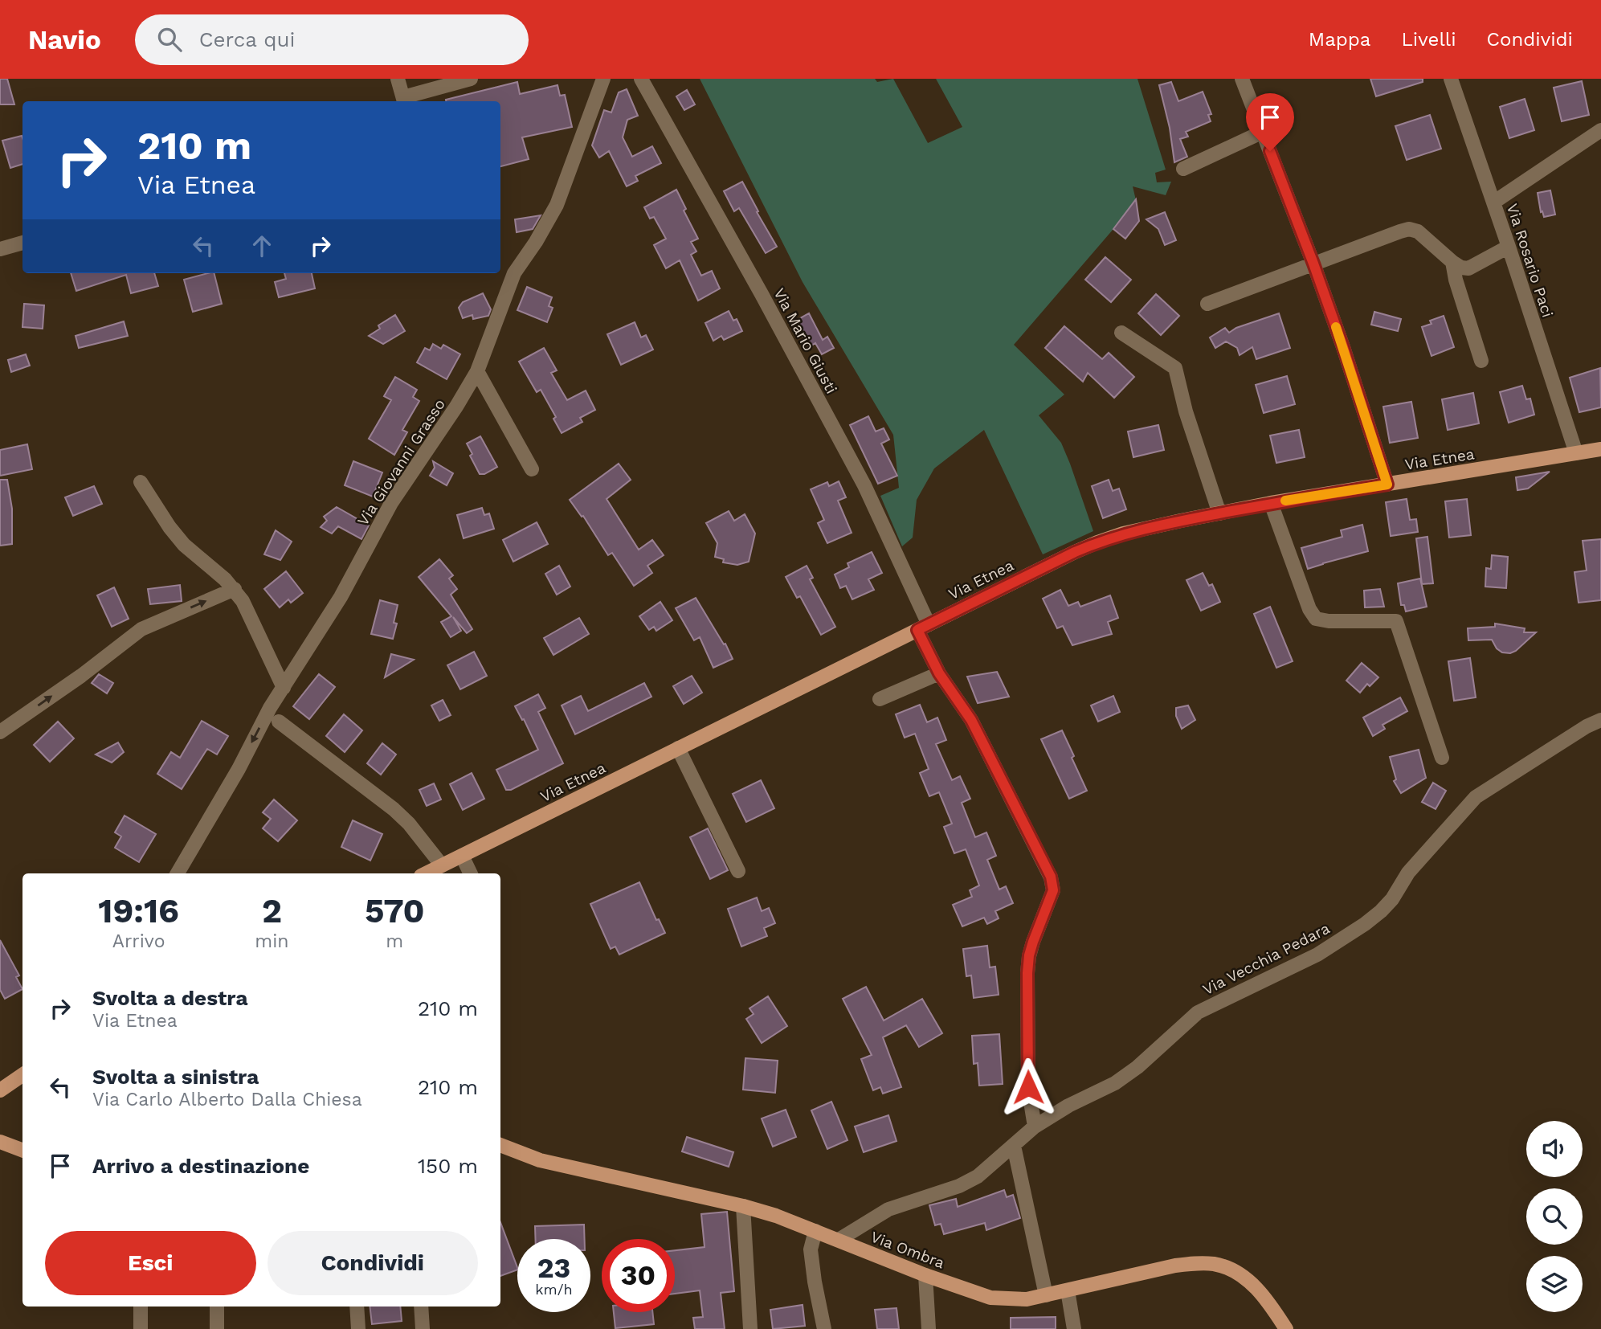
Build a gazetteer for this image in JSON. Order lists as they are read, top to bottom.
{
  "streets": {
    "main road": ["Via Etnea", "Via Ombra"],
    "street": [
      "Via Rosario Paci",
      "Via Mario Giusti",
      "Via Giovanni Grasso",
      "Via Vecchia Pedara"
    ]
  },
  "crossings": [
    ["Via Rosario Paci", "Via Etnea"],
    ["Via Mario Giusti", "Via Etnea"],
    ["Via Mario Giusti", "Via Vecchia Pedara"],
    ["Via Vecchia Pedara", "Via Ombra"]
  ],
  "page": {
    "header": "Navio",
    "search": "Cerca qui",
    "nav": ["Mappa", "Livelli", "Condividi"],
    "turn": ["210 m", "Via Etnea"],
    "eta": [
      "19:16",
      "Arrivo",
      "2",
      "min",
      "570",
      "m"
    ],
    "list": [
      {
        "name": "Svolta a destra",
        "note": "Via Etnea",
        "value": "210 m"
      },
      {
        "name": "Svolta a sinistra",
        "note": "Via Carlo Alberto Dalla Chiesa",
        "value": "210 m"
      },
      {
        "name": "Arrivo a destinazione",
        "value": "150 m"
      }
    ],
    "buttons": ["Esci", "Condividi"],
    "speed": "23 km/h",
    "limit": "30"
  }
}
